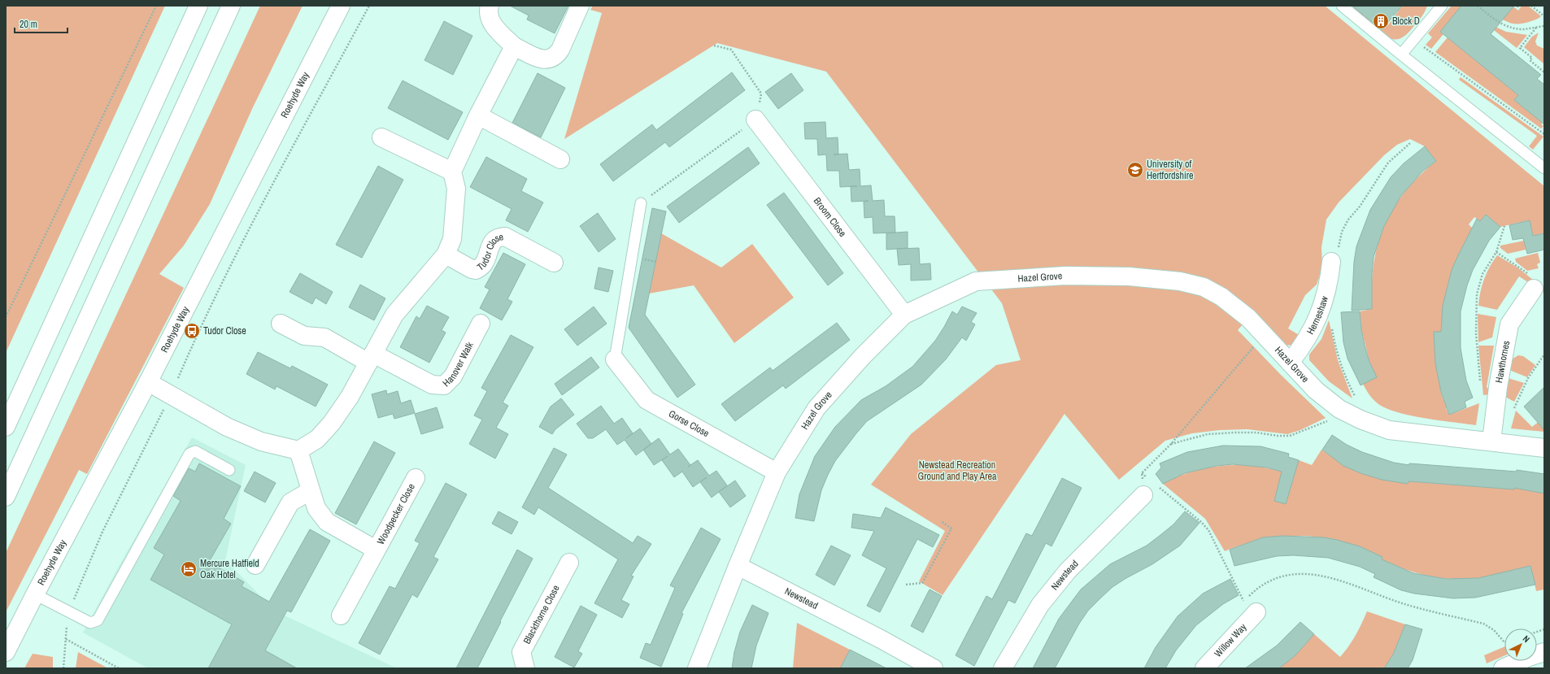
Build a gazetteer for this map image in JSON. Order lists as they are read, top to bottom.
{
  "streets": {
    "main road": [
      "Roehyde Way",
      "Broom Close",
      "Tudor Close",
      "Hazel Grove",
      "Herneshaw",
      "Hanover Walk",
      "Hawthornes",
      "Gorse Close",
      "Woodpecker Close",
      "Newstead",
      "Blackthorne Close",
      "Willow Way"
    ]
  },
  "crossings": [
    ["Broom Close", "Hazel Grove"],
    ["Hazel Grove", "Herneshaw"],
    ["Hazel Grove", "Hawthornes"],
    ["Hazel Grove", "Gorse Close"],
    ["Hazel Grove", "Newstead"]
  ],
  "parks": ["Newstead Recreation Ground and Play Area"],
  "places": {
    "building": ["Block D"],
    "school or university": ["University of Hertfordshire"],
    "bus stop": ["Tudor Close"],
    "hotel": ["Mercure Hatfield Oak Hotel"]
  },
  "scale_bar": "20 m",
  "north": "top right"
}
